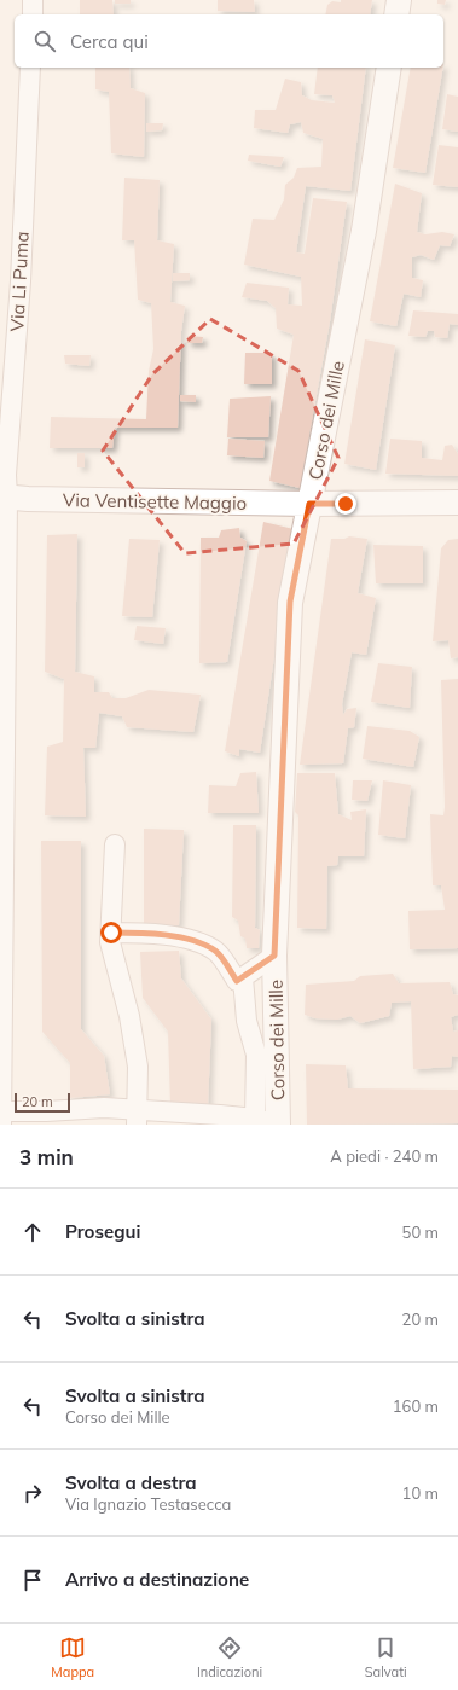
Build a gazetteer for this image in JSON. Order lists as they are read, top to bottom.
{
  "streets": {
    "street": ["Via Li Puma", "Corso dei Mille", "Via Ventisette Maggio"]
  },
  "crossings": [
    ["Via Li Puma", "Via Ventisette Maggio"],
    ["Corso dei Mille", "Via Ventisette Maggio"]
  ],
  "scale_bar": "20 m",
  "page": {
    "search": "Cerca qui",
    "scale": "20 m",
    "heading": ["3 min", "A piedi · 240 m"],
    "list": [
      ["Prosegui", "50 m"],
      ["Svolta a sinistra", "20 m"],
      ["Svolta a sinistra", "Corso dei Mille", "160 m"],
      ["Svolta a destra", "Via Ignazio Testasecca", "10 m"],
      "Arrivo a destinazione"
    ],
    "nav": ["Mappa", "Indicazioni", "Salvati"]
  }
}
